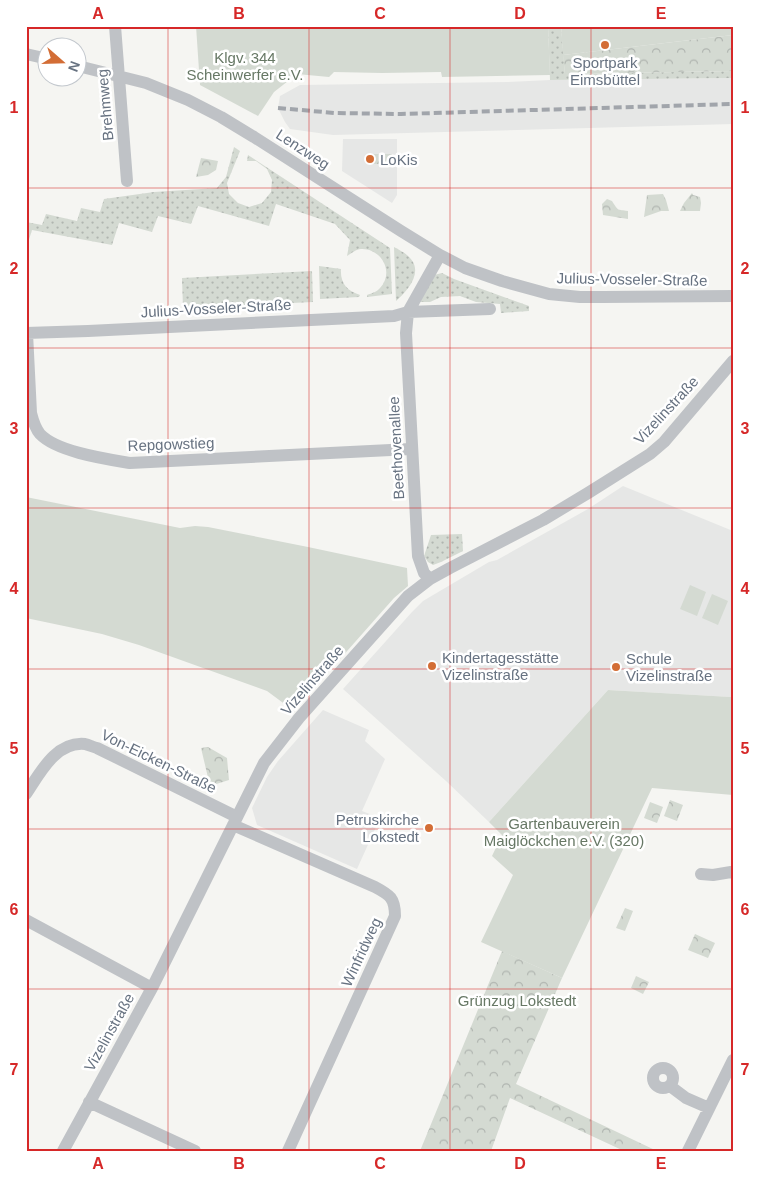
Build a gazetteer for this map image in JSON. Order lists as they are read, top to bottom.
{
  "streets": {
    "street": [
      "Brehmweg",
      "Lenzweg",
      "Julius-Vosseler-Straße",
      "Vizelinstraße",
      "Repgowstieg",
      "Beethovenallee",
      "Von-Eicken-Straße",
      "Winfridweg"
    ]
  },
  "crossings": [
    ["Brehmweg", "Lenzweg"],
    ["Lenzweg", "Julius-Vosseler-Straße"],
    ["Julius-Vosseler-Straße", "Repgowstieg"],
    ["Julius-Vosseler-Straße", "Beethovenallee"],
    ["Vizelinstraße", "Beethovenallee"],
    ["Vizelinstraße", "Von-Eicken-Straße"],
    ["Vizelinstraße", "Winfridweg"],
    ["Repgowstieg", "Beethovenallee"],
    ["Von-Eicken-Straße", "Winfridweg"]
  ],
  "parks": ["Klgv. 344 Scheinwerfer e.V.", "Gartenbauverein Maiglöckchen e.V. (320)", "Grünzug Lokstedt"],
  "places": [
    "Sportpark Eimsbüttel",
    "LoKis",
    "Kindertagesstätte Vizelinstraße",
    "Schule Vizelinstraße",
    "Petruskirche Lokstedt"
  ],
  "north": "right",
  "grid": {
    "columns": [
      "A",
      "B",
      "C",
      "D",
      "E"
    ],
    "rows": [
      "1",
      "2",
      "3",
      "4",
      "5",
      "6",
      "7"
    ]
  }
}
